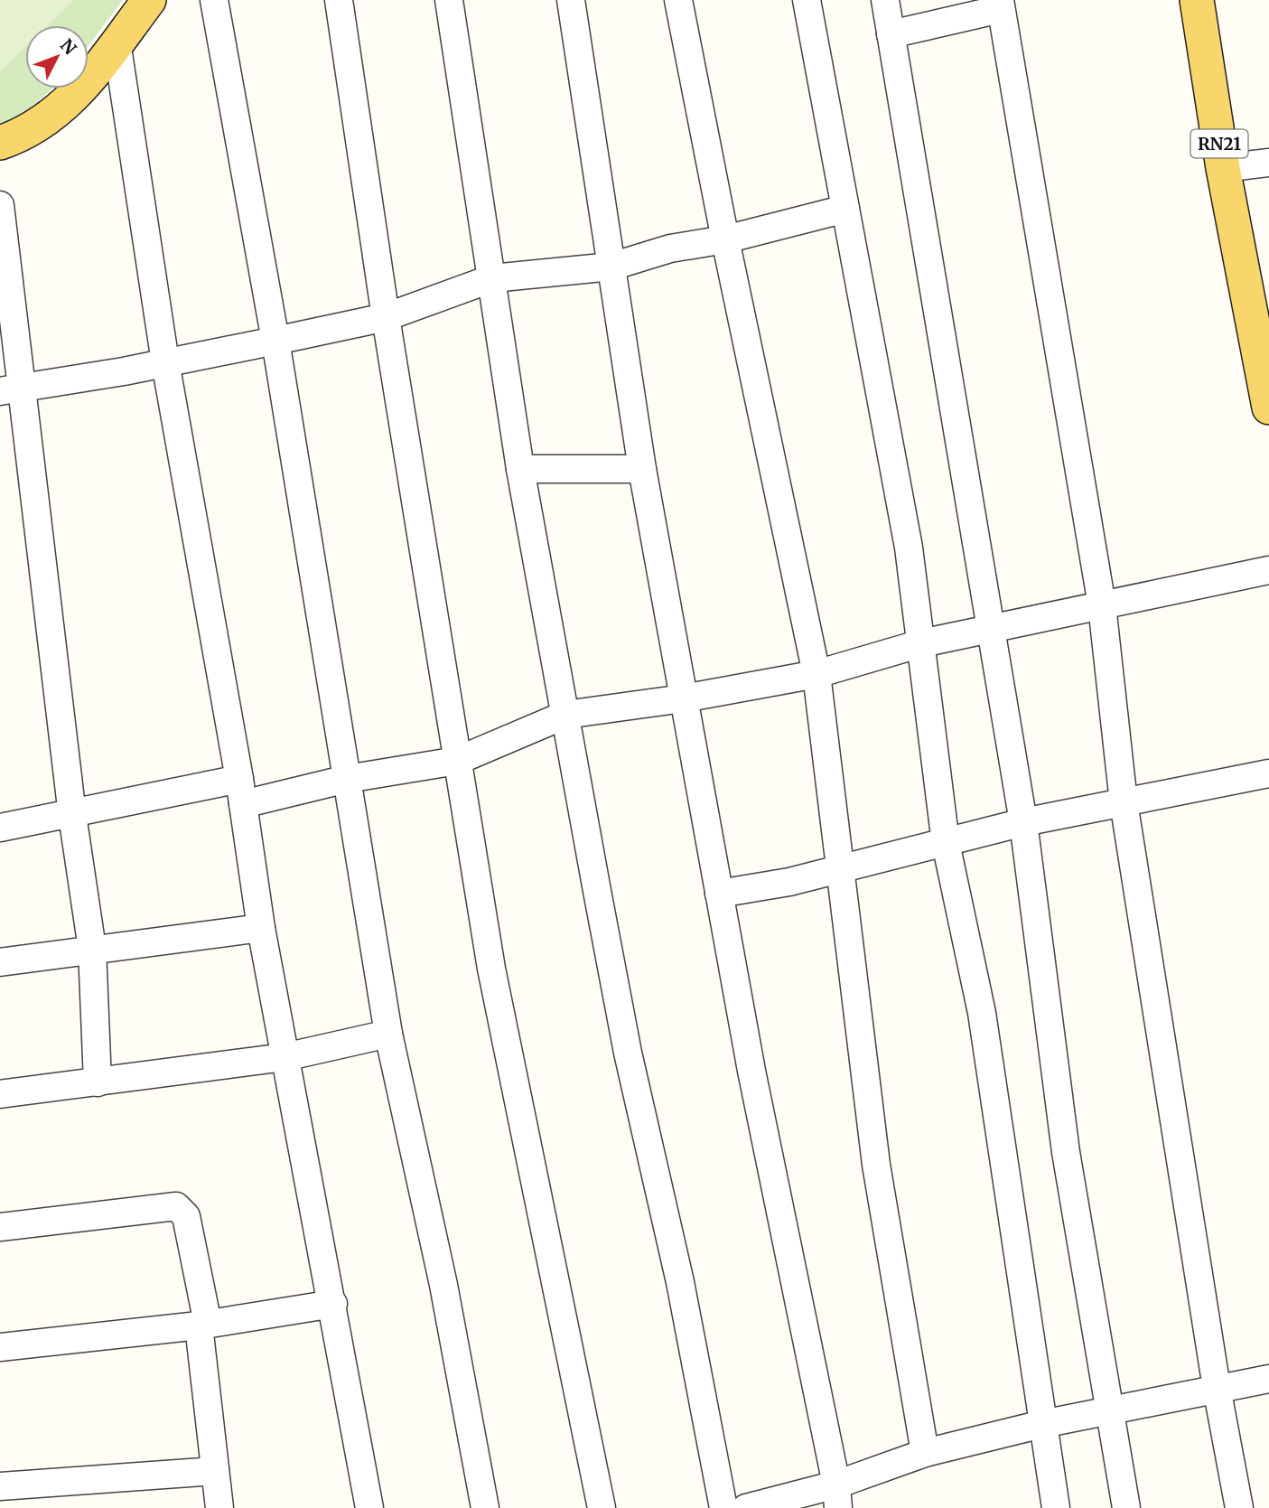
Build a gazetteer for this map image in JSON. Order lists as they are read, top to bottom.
{
  "streets": {
    "main road": ["RN21"]
  },
  "north": "top right"
}
